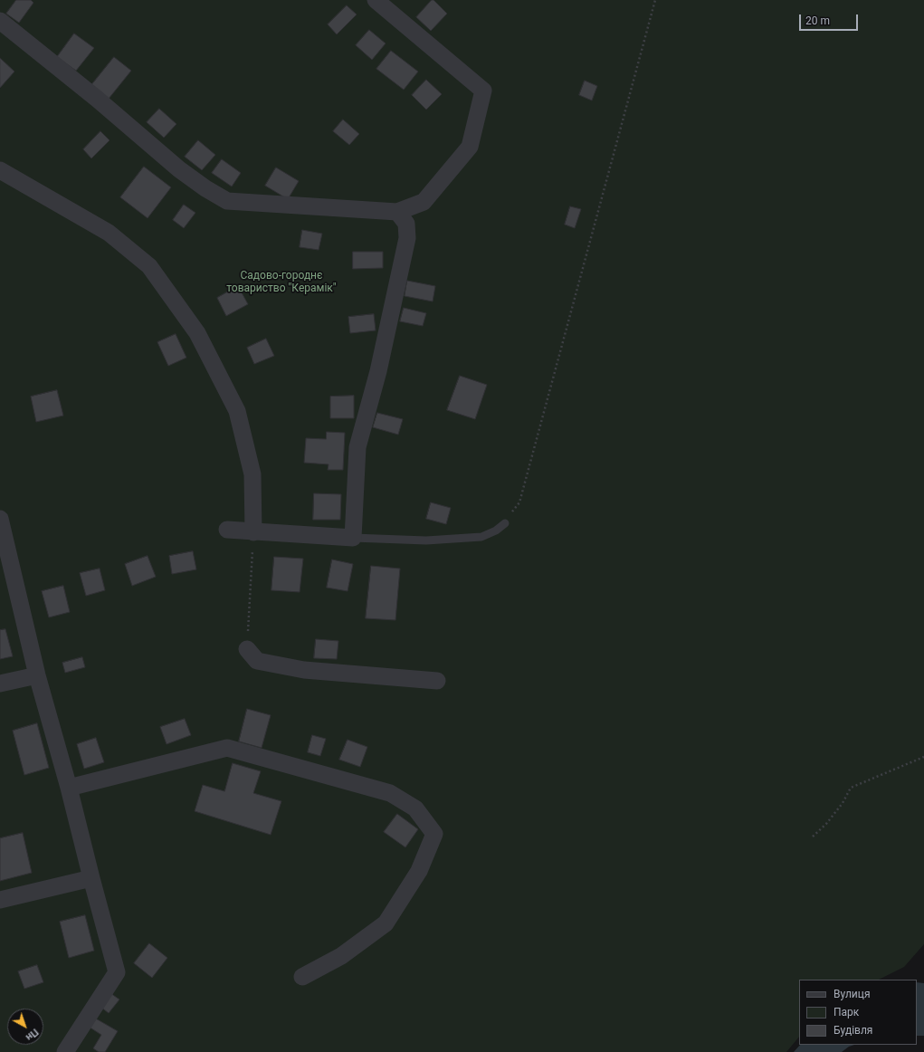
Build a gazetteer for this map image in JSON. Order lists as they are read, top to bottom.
{
  "parks": ["Садово-городнє товариство \"Керамік\""],
  "legend": ["Вулиця", "Парк", "Будівля"],
  "scale_bar": "20 m",
  "north": "bottom right"
}
